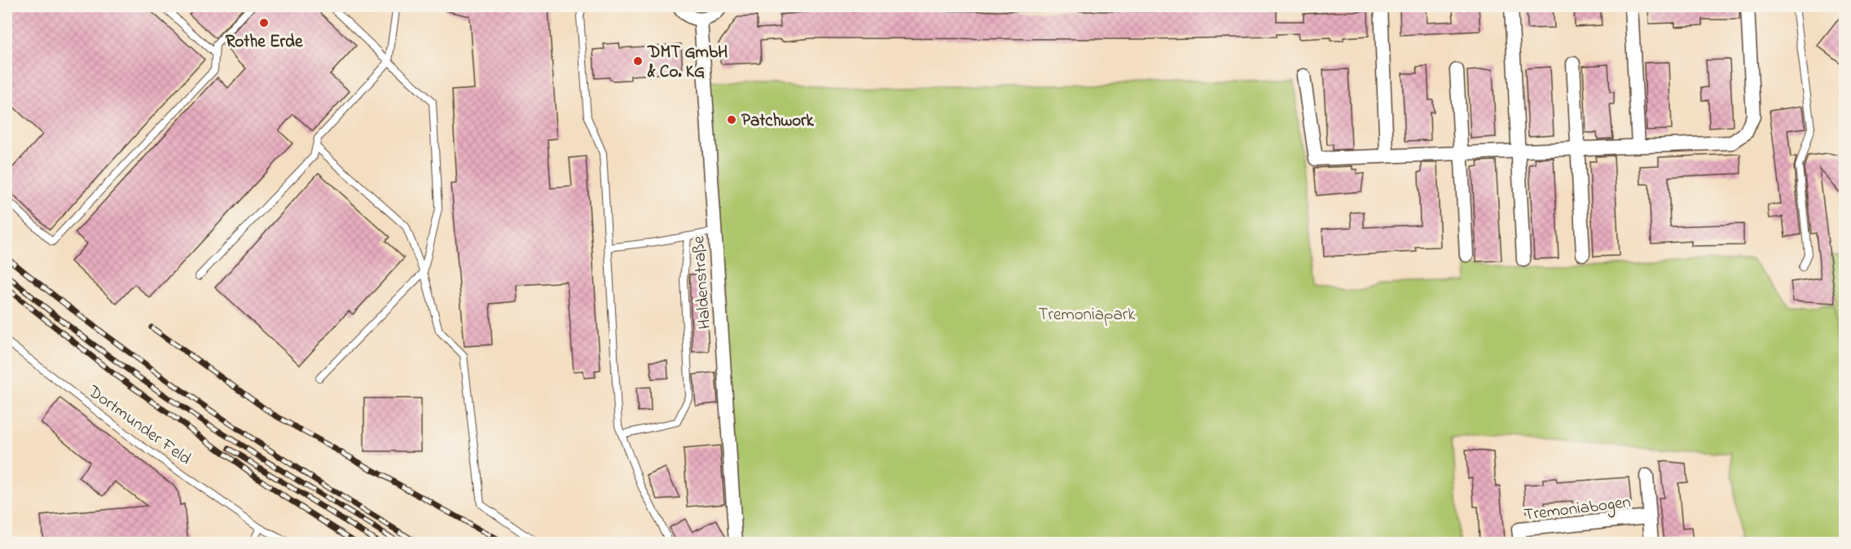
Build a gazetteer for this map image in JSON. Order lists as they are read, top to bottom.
{
  "streets": {
    "street": ["Haldenstraße", "Tremoniabogen"],
    "lane": ["Dortmunder Feld"]
  },
  "parks": ["Tremoniapark"],
  "places": ["Rothe Erde", "DMT GmbH & Co. KG", "Patchwork"]
}
